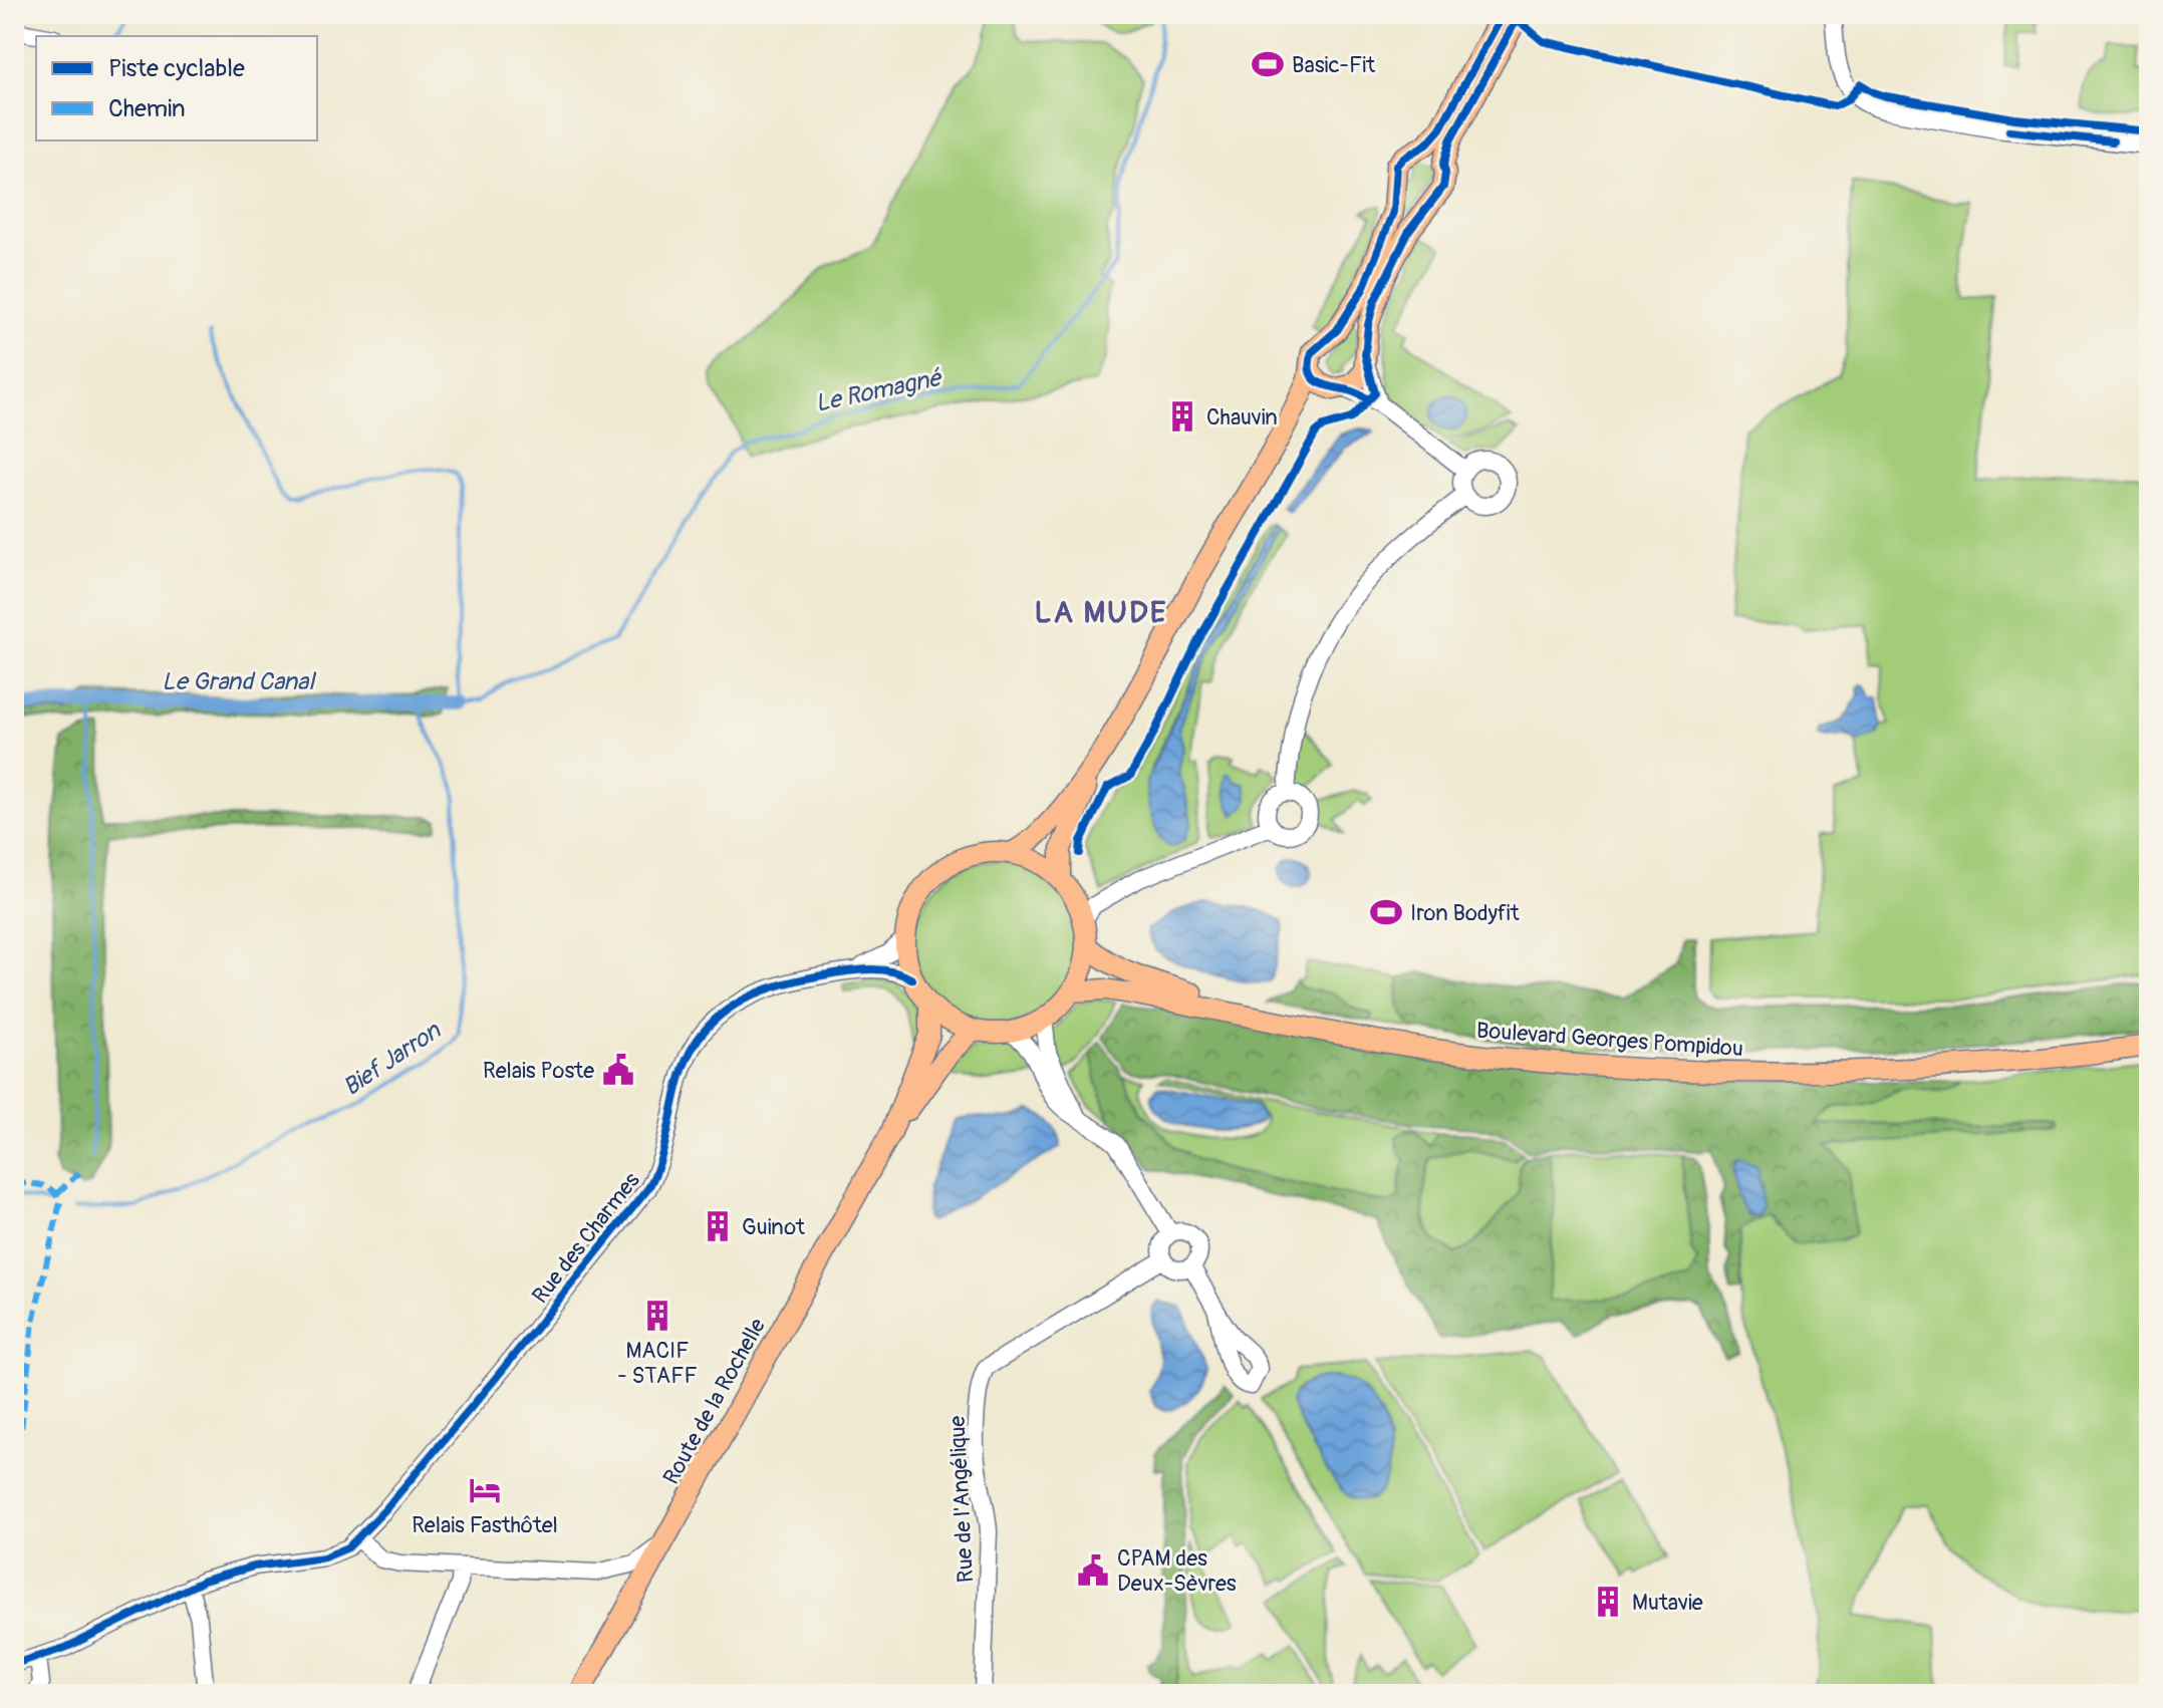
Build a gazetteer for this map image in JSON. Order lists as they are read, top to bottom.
{
  "streets": {
    "main road": ["Boulevard Georges Pompidou", "Route de la Rochelle"],
    "street": ["Rue des Charmes", "Rue de l'Angélique"]
  },
  "crossings": [
    ["Boulevard Georges Pompidou", "Rue des Charmes"],
    ["Boulevard Georges Pompidou", "Route de la Rochelle"],
    ["Rue des Charmes", "Route de la Rochelle"]
  ],
  "districts": ["LA MUDE"],
  "water": ["Le Romagné", "Le Grand Canal", "Bief Jarron"],
  "places": {
    "sports": ["Basic-Fit", "Iron Bodyfit"],
    "building": [
      "Chauvin",
      "Guinot",
      "MACIF - STAFF",
      "Mutavie"
    ],
    "public building": ["Relais Poste", "CPAM des Deux-Sèvres"],
    "hotel": ["Relais Fasthôtel"]
  },
  "legend": ["Piste cyclable", "Chemin"]
}
